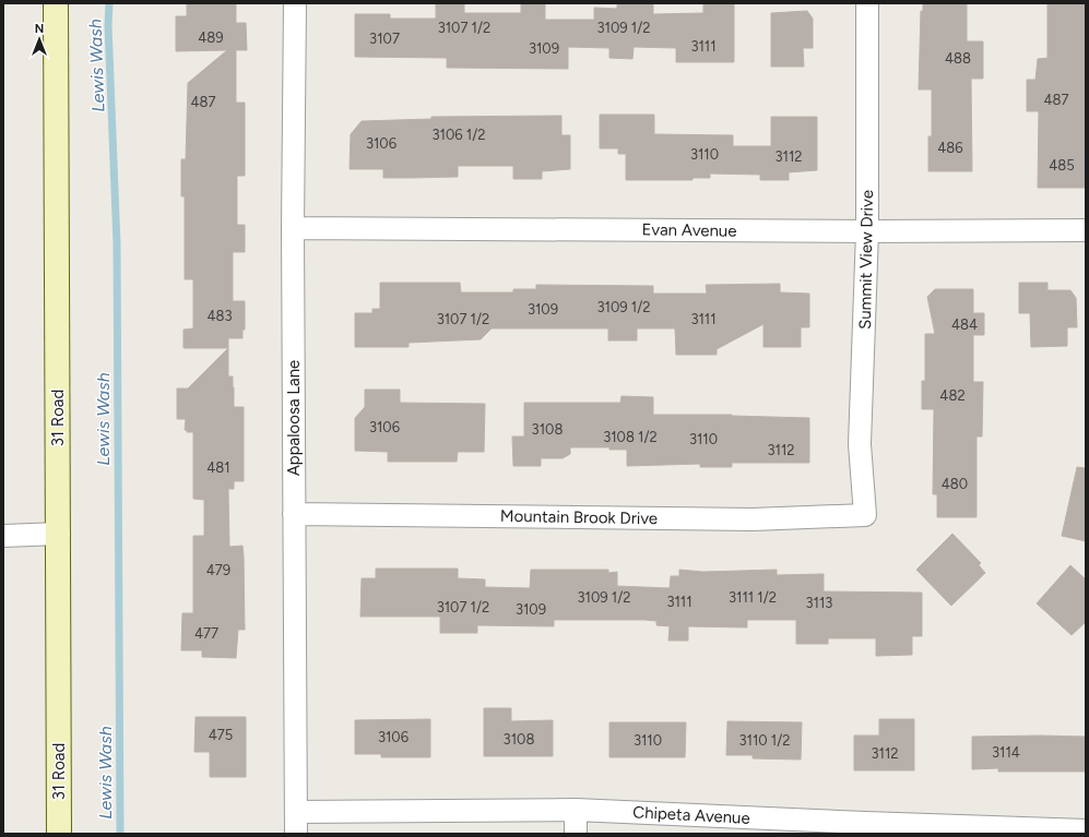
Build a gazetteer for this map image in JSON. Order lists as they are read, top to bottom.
{
  "streets": {
    "street": [
      "Evan Avenue",
      "Summit View Drive",
      "31 Road",
      "Appaloosa Lane",
      "Mountain Brook Drive",
      "Chipeta Avenue"
    ]
  },
  "crossings": [
    ["Evan Avenue", "Summit View Drive"],
    ["Evan Avenue", "Appaloosa Lane"],
    ["Summit View Drive", "Mountain Brook Drive"],
    ["Appaloosa Lane", "Mountain Brook Drive"],
    ["Appaloosa Lane", "Chipeta Avenue"]
  ],
  "water": ["Lewis Wash"],
  "house_numbers": [
    "3107 1/2",
    "3109 1/2",
    "489",
    "3107",
    "3111",
    "3109",
    "488",
    "487",
    "487",
    "3106 1/2",
    "3106",
    "486",
    "3110",
    "3112",
    "485",
    "3109 1/2",
    "3109",
    "483",
    "3107 1/2",
    "3111",
    "484",
    "482",
    "3106",
    "3108",
    "3108 1/2",
    "3110",
    "3112",
    "481",
    "480",
    "479",
    "3109 1/2",
    "3111 1/2",
    "3111",
    "3113",
    "3107 1/2",
    "3109",
    "477",
    "475",
    "3106",
    "3108",
    "3110",
    "3110 1/2",
    "3114",
    "3112"
  ],
  "north": "top"
}
